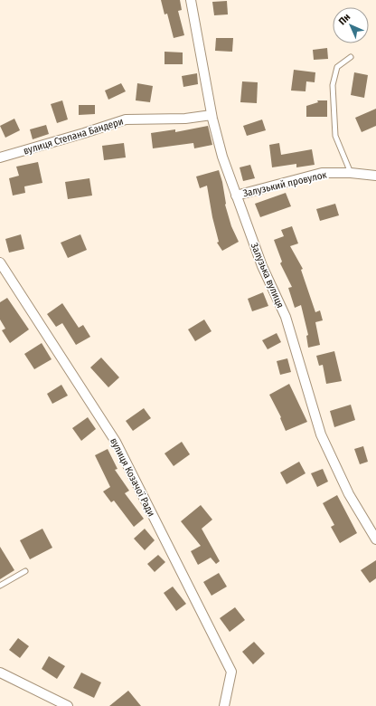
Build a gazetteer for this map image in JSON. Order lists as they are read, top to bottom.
{
  "streets": {
    "street": [
      "вулиця Степана Бандери",
      "Залузький провулок",
      "Залузька вулиця",
      "вулиця Козачої Ради"
    ]
  },
  "crossings": [
    ["вулиця Степана Бандери", "Залузька вулиця"],
    ["Залузький провулок", "Залузька вулиця"]
  ],
  "north": "top left"
}
